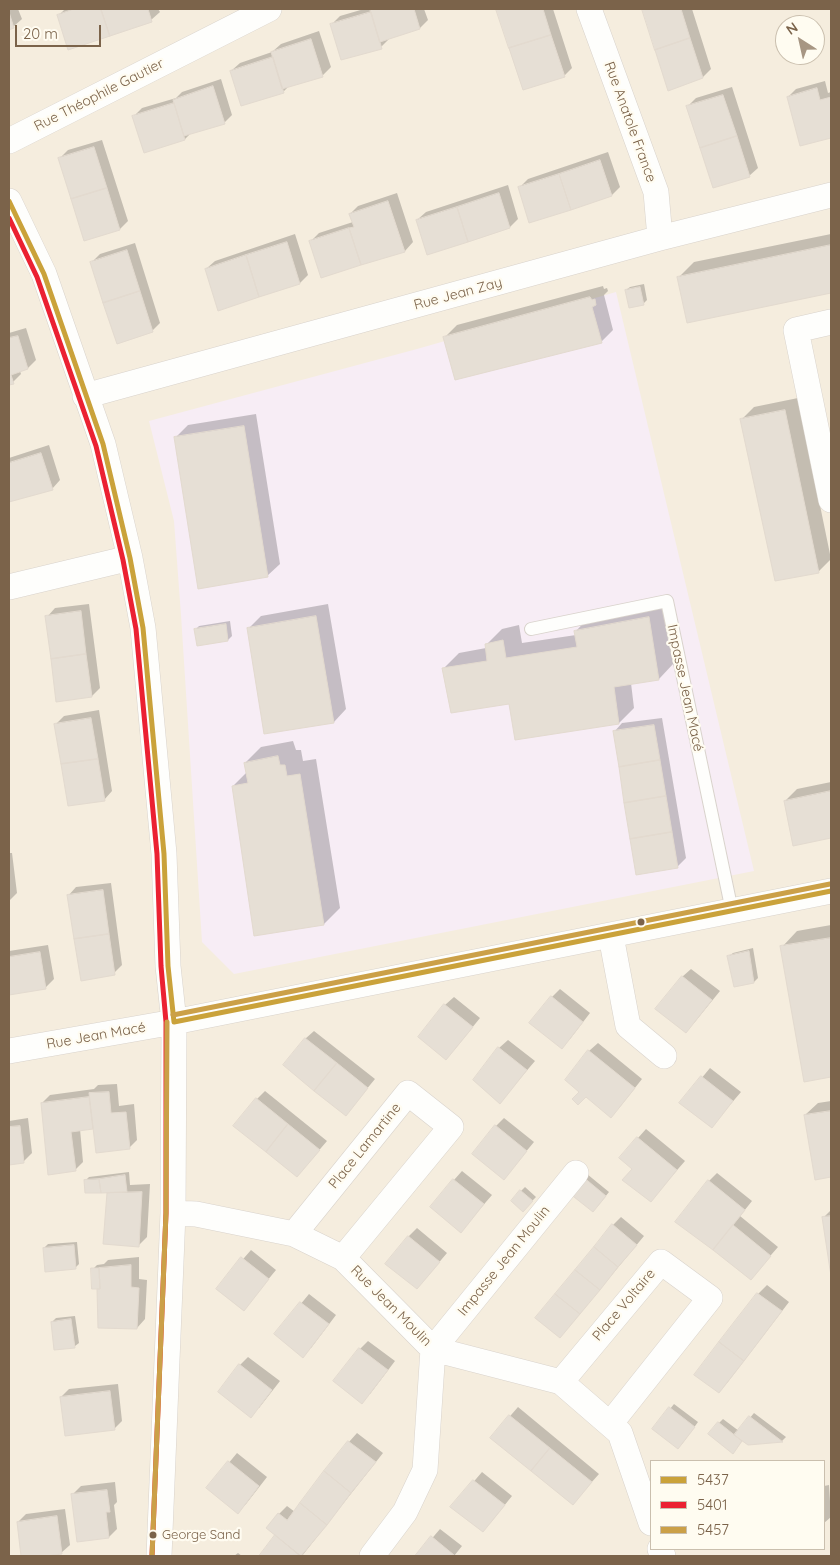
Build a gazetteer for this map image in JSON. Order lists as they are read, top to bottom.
{
  "streets": {
    "street": [
      "Rue Théophile Gautier",
      "Rue Anatole France",
      "Rue Jean Zay",
      "Rue Jean Macé",
      "Place Lamartine",
      "Impasse Jean Moulin",
      "Place Voltaire",
      "Rue Jean Moulin"
    ],
    "lane": ["Impasse Jean Macé"]
  },
  "crossings": [
    ["Rue Anatole France", "Rue Jean Zay"],
    ["Impasse Jean Macé", "Rue Jean Macé"],
    ["Place Lamartine", "Rue Jean Moulin"],
    ["Impasse Jean Moulin", "Rue Jean Moulin"],
    ["Place Voltaire", "Rue Jean Moulin"]
  ],
  "places": ["George Sand"],
  "lines": ["transit line 5437", "transit line 5401", "transit line 5457"],
  "legend": ["5437", "5401", "5457"],
  "scale_bar": "20 m",
  "north": "top left"
}
